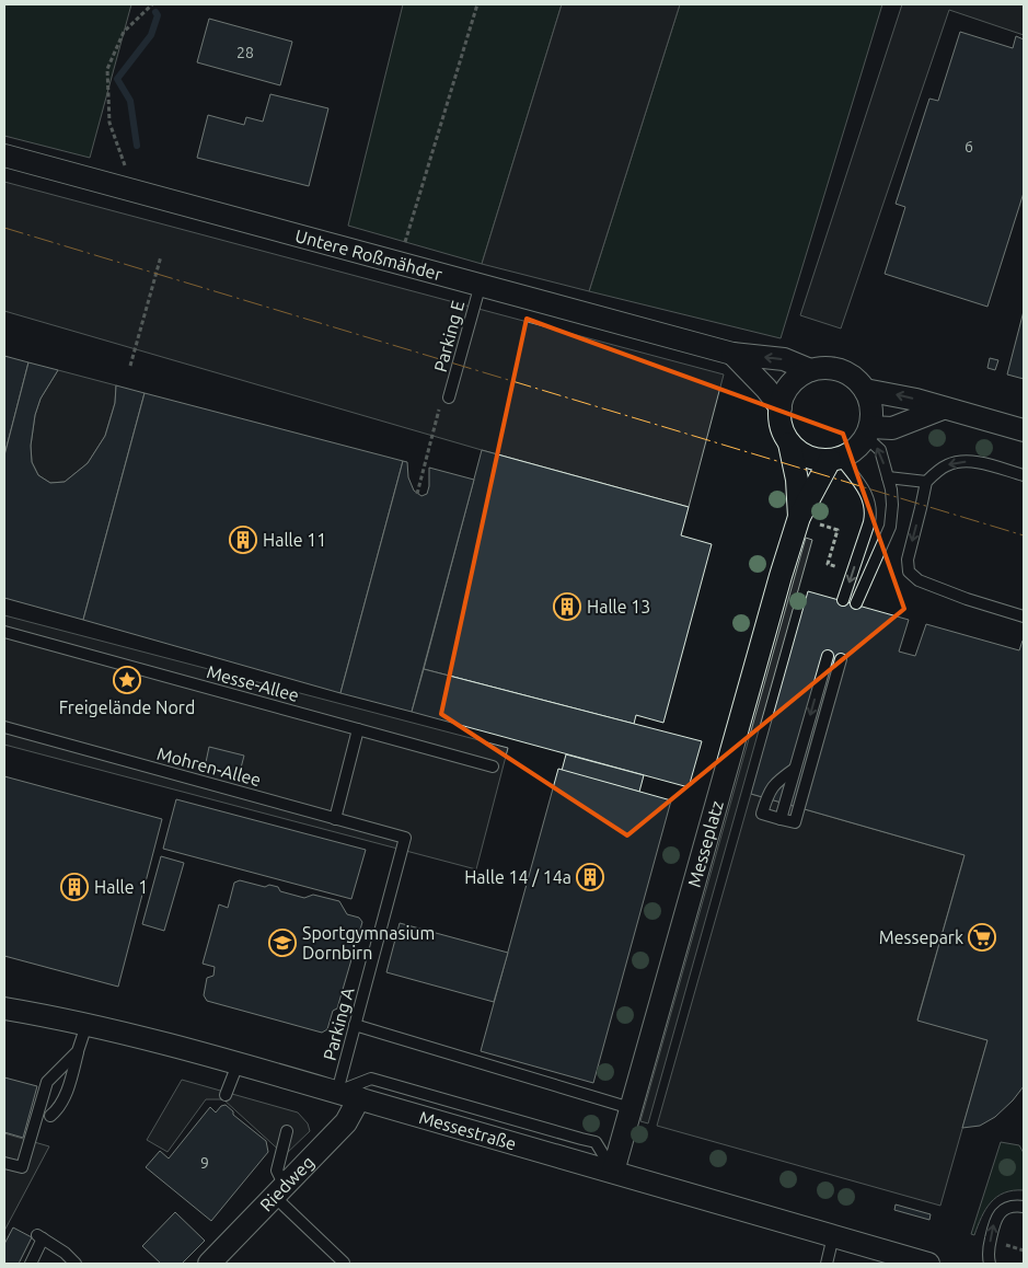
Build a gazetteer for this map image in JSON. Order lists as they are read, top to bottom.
{
  "streets": {
    "street": [
      "Untere Roßmähder",
      "Messeplatz",
      "Messestraße",
      "Riedweg"
    ],
    "lane": [
      "Parking E",
      "Messe-Allee",
      "Mohren-Allee",
      "Parking A"
    ]
  },
  "crossings": [
    ["Untere Roßmähder", "Parking E"],
    ["Untere Roßmähder", "Messeplatz"],
    ["Mohren-Allee", "Parking A"],
    ["Messeplatz", "Messestraße"],
    ["Parking A", "Messestraße"],
    ["Messestraße", "Riedweg"]
  ],
  "places": {
    "building": [
      "Halle 11",
      "Halle 13",
      "Halle 14 / 14a",
      "Halle 1"
    ],
    "place": ["Freigelände Nord"],
    "supermarket": ["Messepark"],
    "school or university": ["Sportgymnasium Dornbirn"]
  },
  "house_numbers": ["28", "6", "9"]
}
